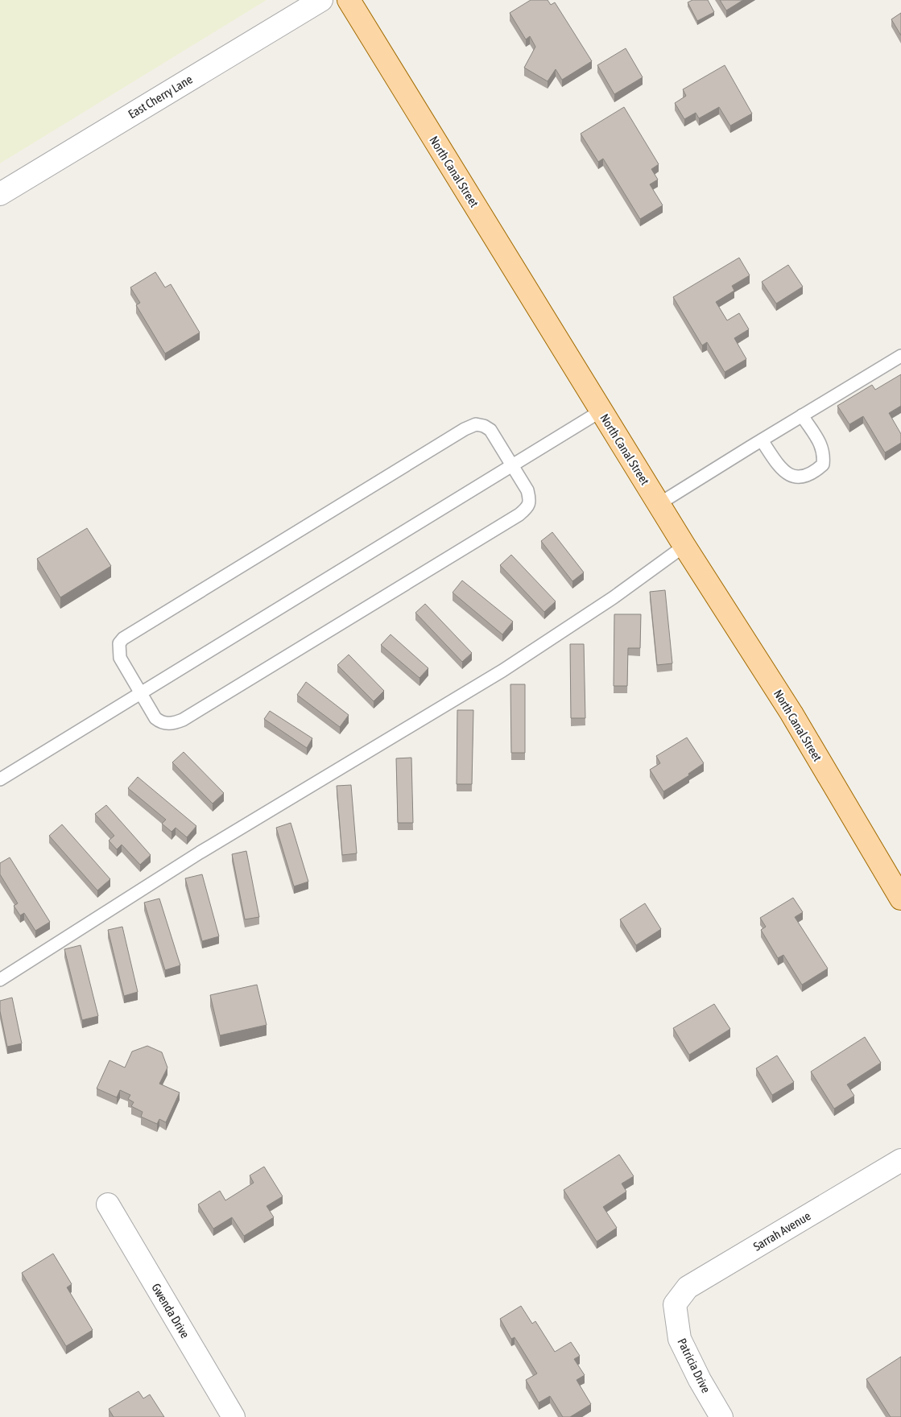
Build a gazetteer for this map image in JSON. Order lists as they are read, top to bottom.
{
  "streets": {
    "main road": ["North Canal Street"],
    "street": [
      "East Cherry Lane",
      "Sarrah Avenue",
      "Gwenda Drive",
      "Patricia Drive"
    ]
  },
  "crossings": [
    ["Sarrah Avenue", "Patricia Drive"]
  ]
}
